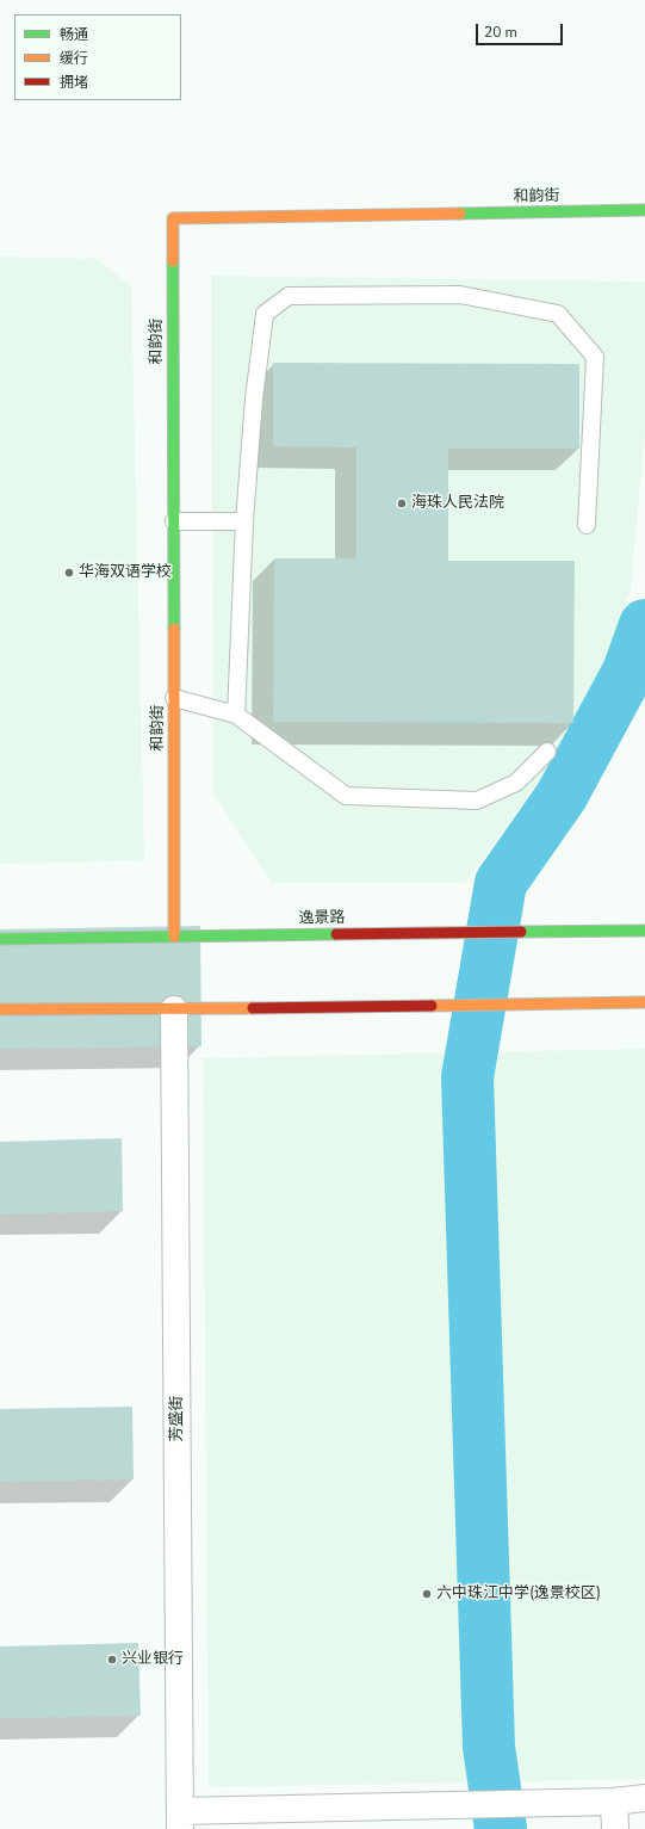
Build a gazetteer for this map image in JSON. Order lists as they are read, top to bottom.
{
  "streets": {
    "main road": ["和韵街", "逸景路"],
    "street": ["芳盛街"]
  },
  "crossings": [
    ["和韵街", "逸景路"]
  ],
  "places": [
    "海珠人民法院",
    "华海双语学校",
    "六中珠江中学(逸景校区)",
    "兴业银行"
  ],
  "legend": ["畅通", "缓行", "拥堵"],
  "scale_bar": "20 m"
}
